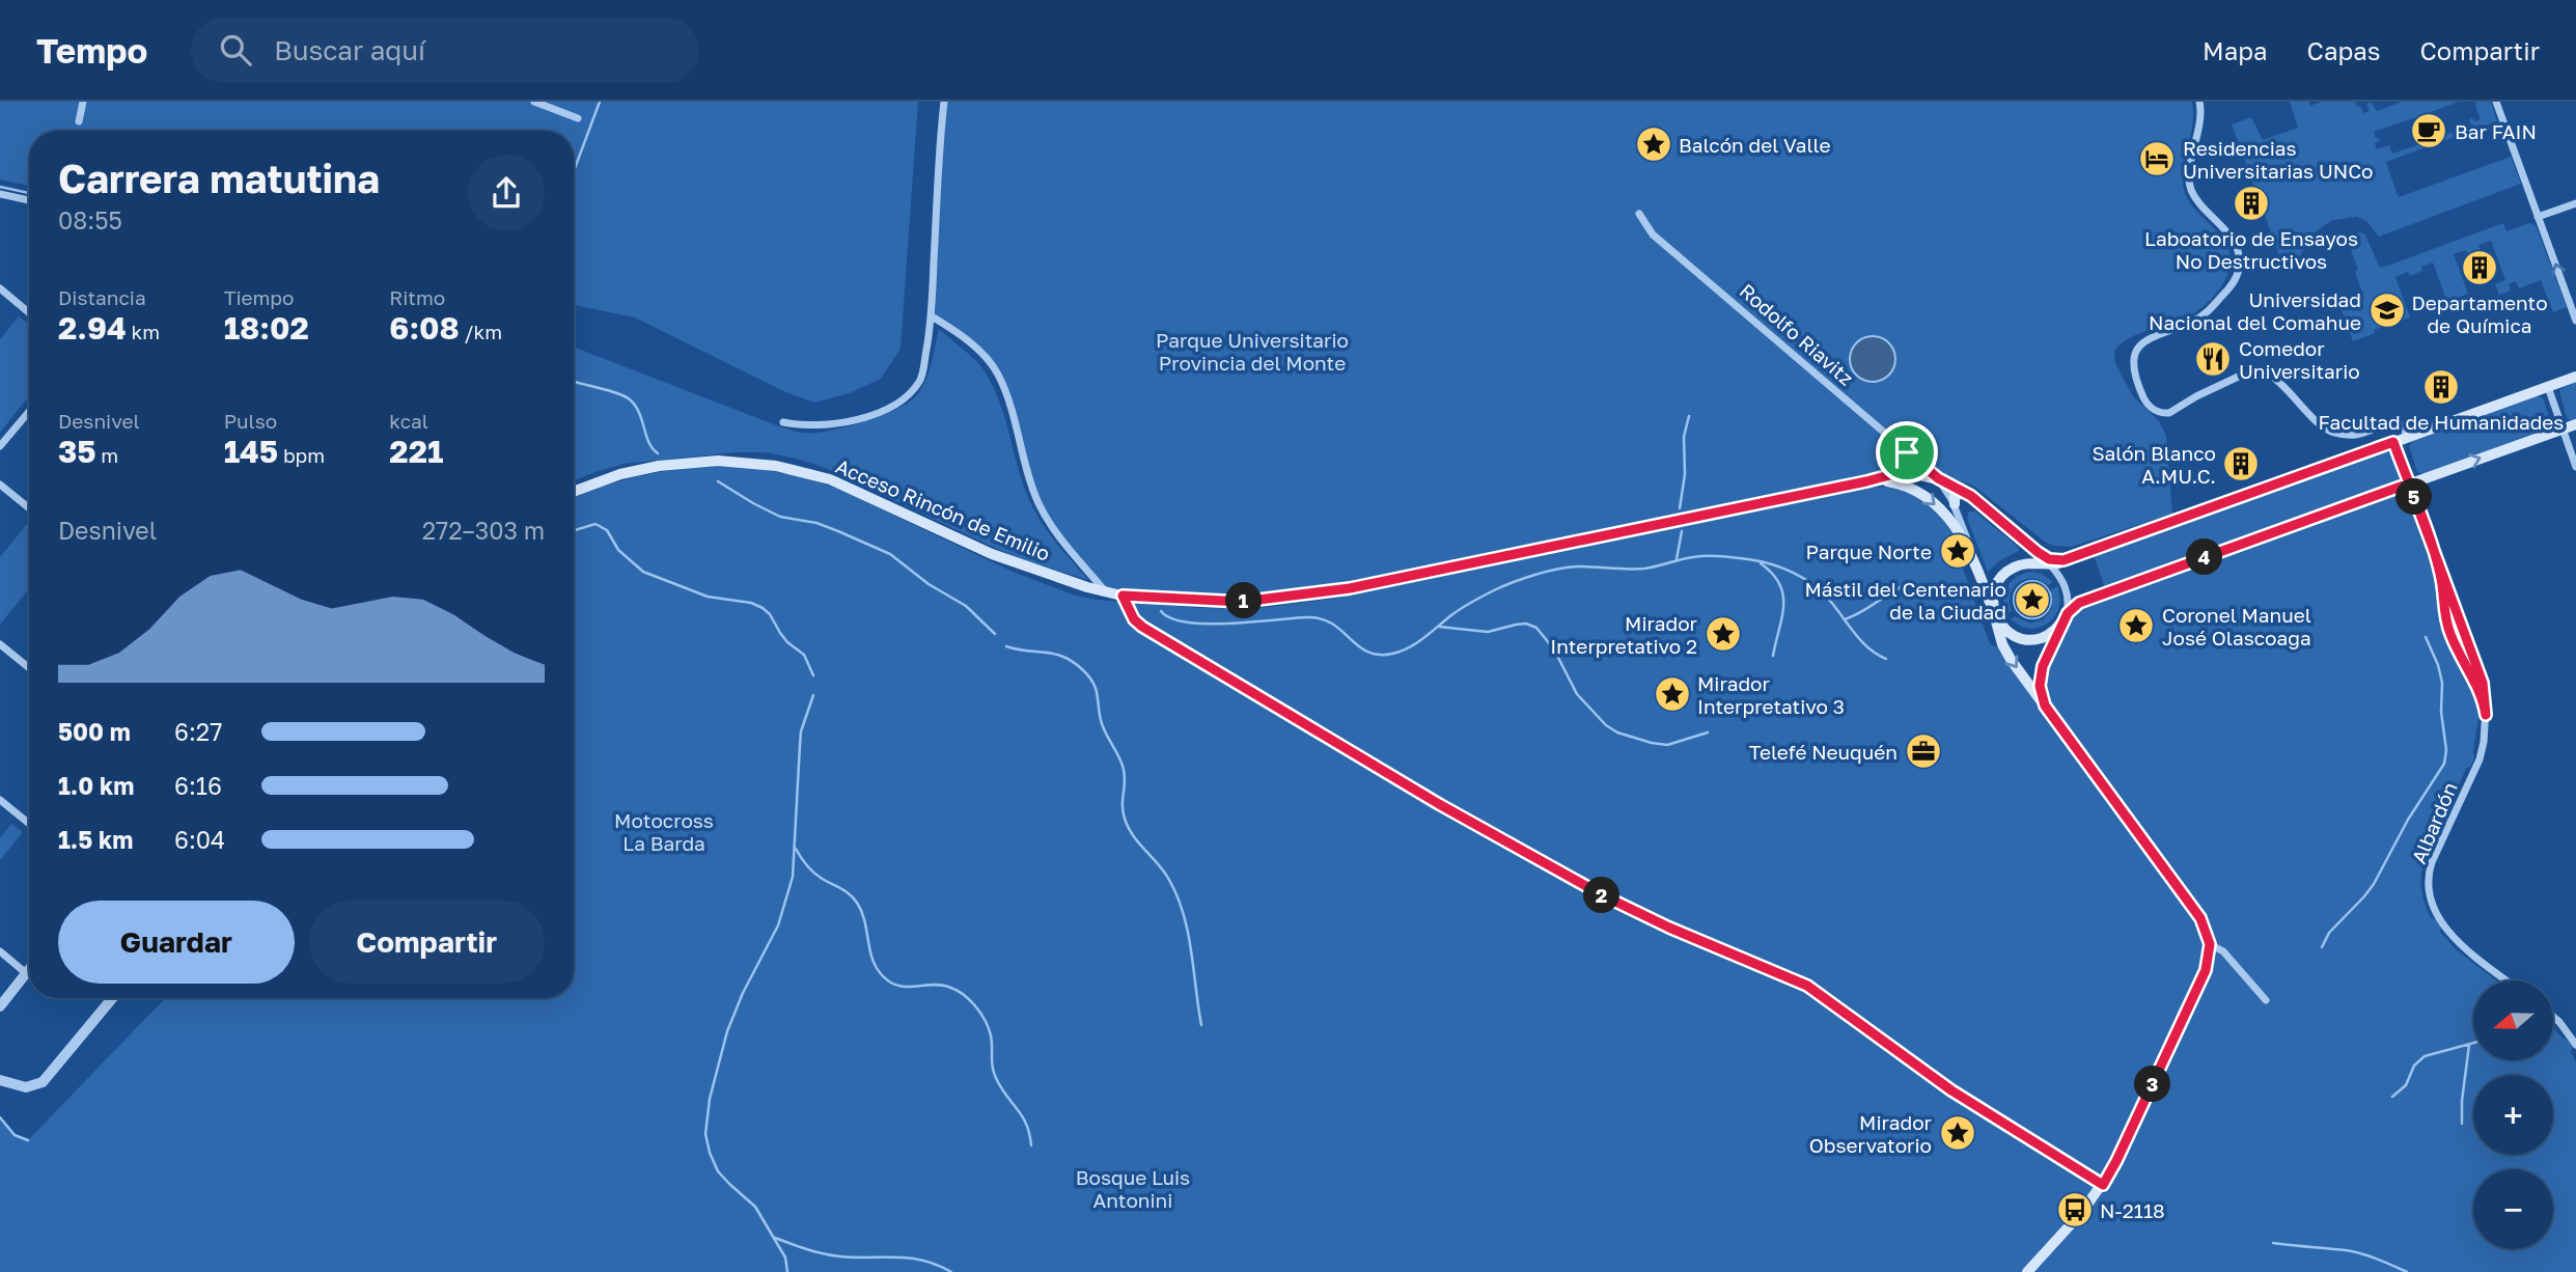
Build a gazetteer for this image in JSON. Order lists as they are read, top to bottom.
{
  "streets": {
    "main road": ["Rodolfo Riavitz", "Acceso Rincón de Emilio"],
    "street": ["Albardón"]
  },
  "crossings": [
    ["Rodolfo Riavitz", "Acceso Rincón de Emilio"]
  ],
  "parks": ["Parque Universitario Provincia del Monte", "Motocross La Barda", "Bosque Luis Antonini"],
  "places": {
    "cafe": ["Bar FAIN"],
    "place": [
      "Balcón del Valle",
      "Parque Norte",
      "Mástil del Centenario de la Ciudad",
      "Coronel Manuel José Olascoaga",
      "Mirador Interpretativo 2",
      "Mirador Interpretativo 3",
      "Mirador Observatorio"
    ],
    "hotel": ["Residencias Universitarias UNCo"],
    "building": [
      "Laboatorio de Ensayos No Destructivos",
      "Departamento de Química",
      "Facultad de Humanidades",
      "Salón Blanco A.MU.C."
    ],
    "school or university": ["Universidad Nacional del Comahue"],
    "restaurant": ["Comedor Universitario"],
    "office": ["Telefé Neuquén"],
    "bus stop": ["N-2118"]
  },
  "north": "left",
  "page": {
    "header": "Tempo",
    "search": "Buscar aquí",
    "nav": ["Mapa", "Capas", "Compartir"],
    "heading": ["Carrera matutina", "08:55"],
    "stats": [
      ["Distancia", "2.94 km"],
      ["Tiempo", "18:02"],
      ["Ritmo", "6:08 /km"],
      ["Desnivel", "35 m"],
      ["Pulso", "145 bpm"],
      ["kcal", "221"]
    ],
    "pins": [
      "5",
      "4",
      "1",
      "2",
      "3"
    ],
    "chart": ["Desnivel", "272–303 m"],
    "list": [
      {
        "name": "500 m",
        "note": "6:27"
      },
      {
        "name": "1.0 km",
        "note": "6:16"
      },
      {
        "name": "1.5 km",
        "note": "6:04"
      }
    ],
    "buttons": ["Guardar", "Compartir"],
    "map_buttons": ["+", "−"]
  }
}
